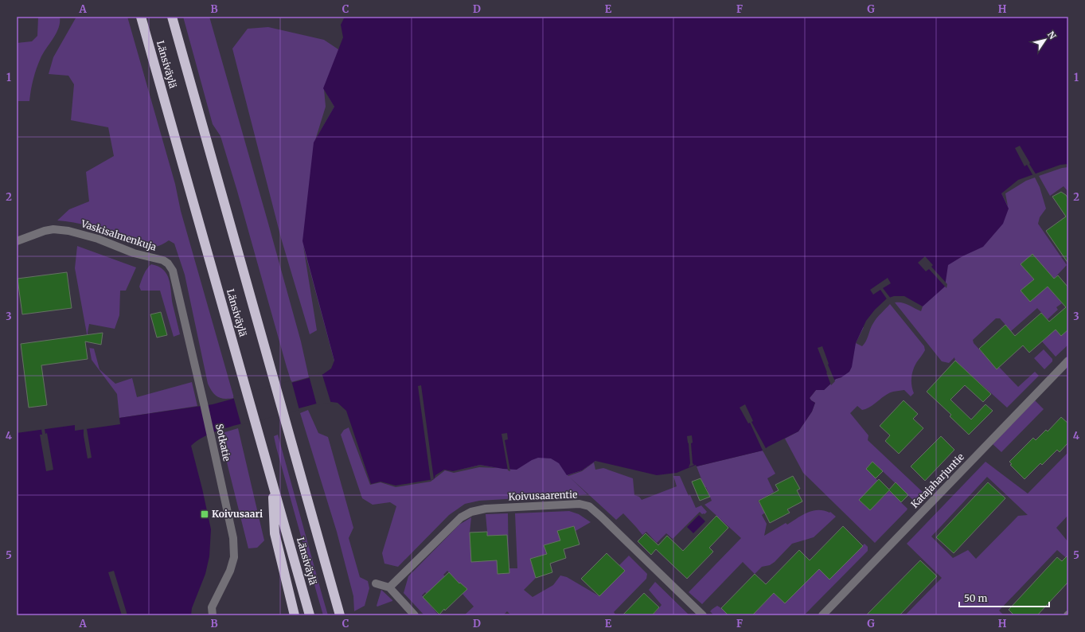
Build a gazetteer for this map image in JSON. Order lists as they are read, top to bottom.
{
  "streets": {
    "highway": ["Länsiväylä"],
    "street": [
      "Vaskisalmenkuja",
      "Sotkatie",
      "Katajaharjuntie",
      "Koivusaarentie"
    ]
  },
  "crossings": [
    ["Vaskisalmenkuja", "Sotkatie"]
  ],
  "places": {
    "transit": ["Koivusaari"]
  },
  "scale_bar": "50 m",
  "north": "top right",
  "grid": {
    "columns": [
      "A",
      "B",
      "C",
      "D",
      "E",
      "F",
      "G",
      "H"
    ],
    "rows": [
      "1",
      "2",
      "3",
      "4",
      "5"
    ]
  }
}
